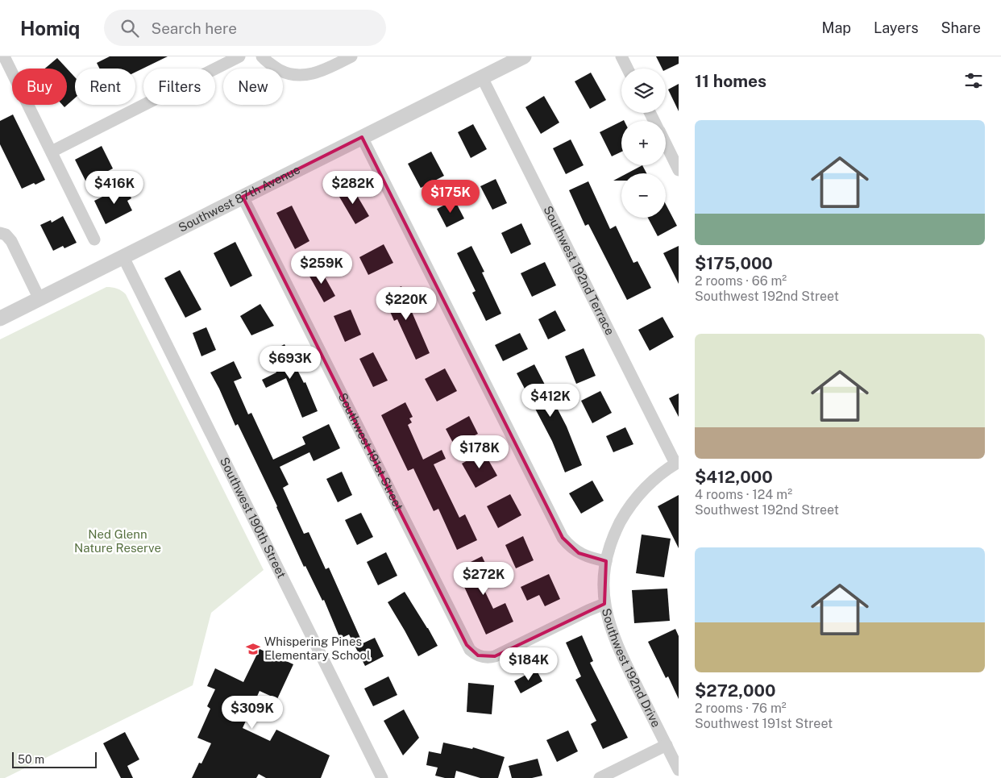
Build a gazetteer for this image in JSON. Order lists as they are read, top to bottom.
{
  "streets": {
    "street": [
      "Southwest 87th Avenue",
      "Southwest 192nd Terrace",
      "Southwest 191st Street",
      "Southwest 190th Street",
      "Southwest 192nd Drive"
    ]
  },
  "crossings": [
    ["Southwest 87th Avenue", "Southwest 192nd Terrace"],
    ["Southwest 87th Avenue", "Southwest 191st Street"],
    ["Southwest 87th Avenue", "Southwest 190th Street"],
    ["Southwest 192nd Terrace", "Southwest 192nd Drive"],
    ["Southwest 191st Street", "Southwest 192nd Drive"]
  ],
  "parks": ["Ned Glenn Nature Reserve"],
  "places": {
    "school or university": ["Whispering Pines Elementary School"]
  },
  "scale_bar": "50 m",
  "page": {
    "header": "Homiq",
    "search": "Search here",
    "nav": ["Map", "Layers", "Share"],
    "heading": "11 homes",
    "map_buttons": ["+", "−"],
    "chip": [
      "Buy",
      "Rent",
      "Filters",
      "New"
    ],
    "list": [
      {
        "name": "$175,000",
        "note": "2 rooms · 66 m² · Southwest 192nd Street"
      },
      {
        "name": "$412,000",
        "note": "4 rooms · 124 m² · Southwest 192nd Street"
      },
      {
        "name": "$272,000",
        "note": "2 rooms · 76 m² · Southwest 191st Street"
      }
    ],
    "price": [
      "$416K",
      "$282K",
      "$175K",
      "$259K",
      "$220K",
      "$693K",
      "$412K",
      "$178K",
      "$272K",
      "$184K",
      "$309K"
    ],
    "scale": "50 m"
  }
}
